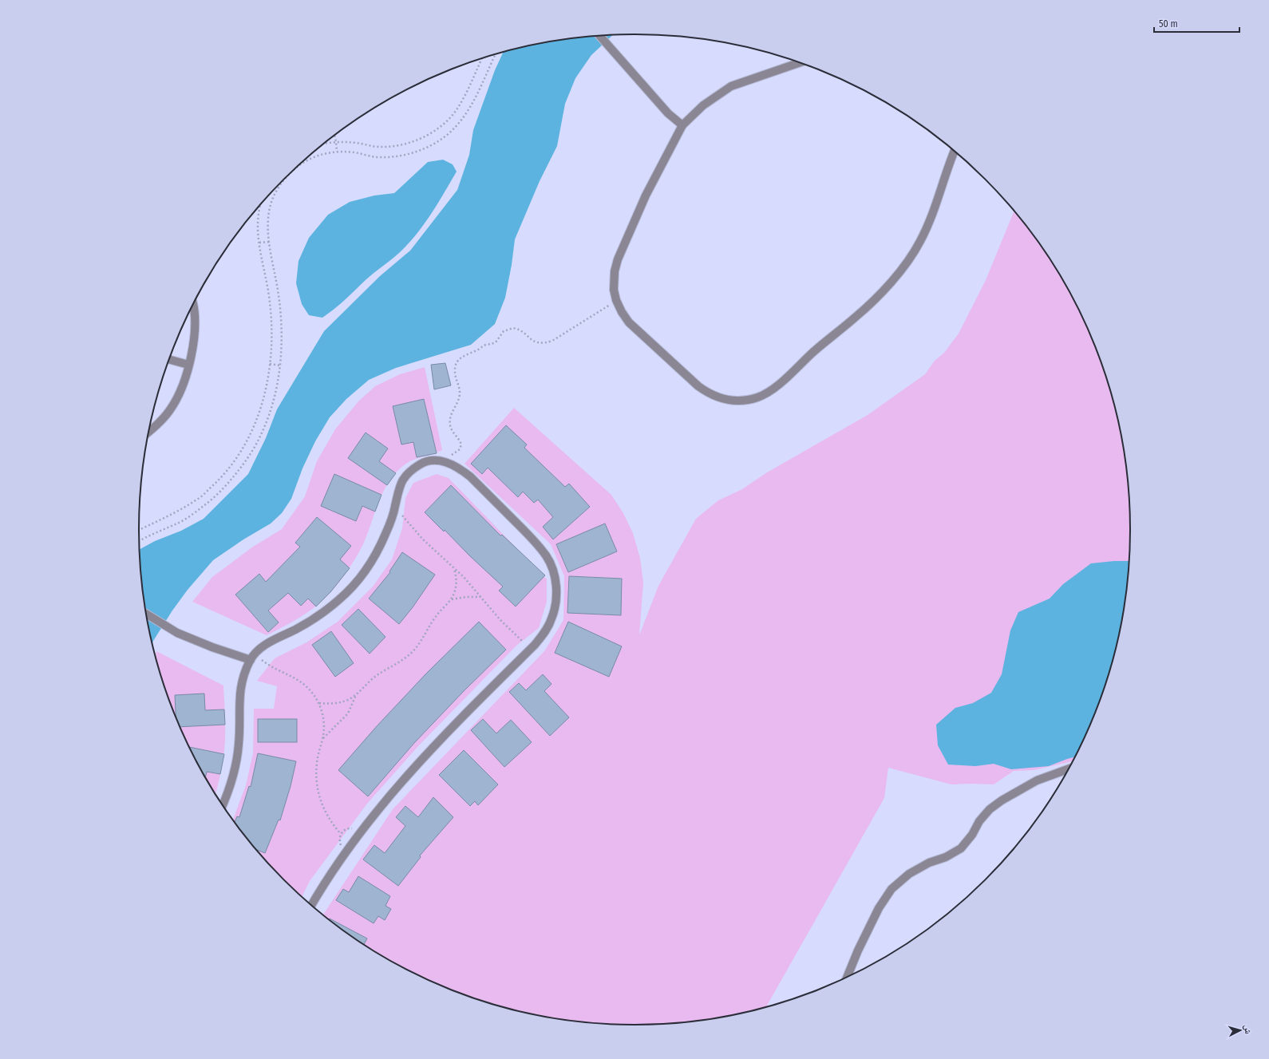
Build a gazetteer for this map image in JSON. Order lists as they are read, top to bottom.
{
  "scale_bar": "50 m",
  "north": "right"
}
